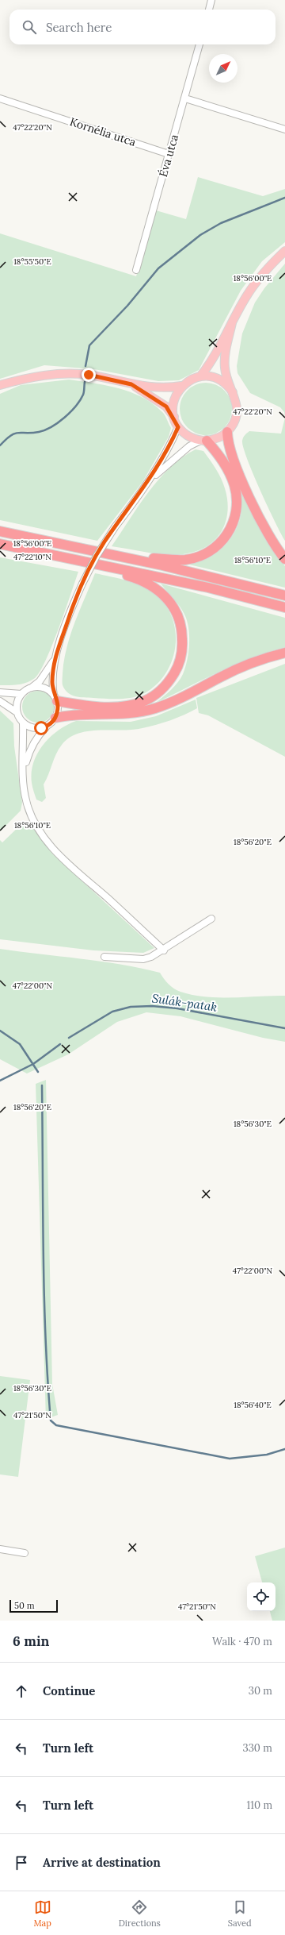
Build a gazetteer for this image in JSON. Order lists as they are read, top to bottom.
{
  "streets": {
    "street": ["Kornélia utca", "Éva utca"]
  },
  "crossings": [
    ["Kornélia utca", "Éva utca"]
  ],
  "water": ["Sulák-patak"],
  "scale_bar": "50 m",
  "north": "top right",
  "page": {
    "search": "Search here",
    "scale": "50 m",
    "heading": ["6 min", "Walk · 470 m"],
    "list": [
      ["Continue", "30 m"],
      ["Turn left", "330 m"],
      ["Turn left", "110 m"],
      "Arrive at destination"
    ],
    "nav": ["Map", "Directions", "Saved"]
  },
  "coordinates": [
    "47°22'20\"N",
    "18°55'50\"E",
    "18°56'00\"E",
    "47°22'10\"N",
    "18°56'10\"E",
    "18°56'20\"E",
    "47°22'00\"N",
    "18°56'30\"E",
    "18°56'40\"E",
    "47°21'50\"N"
  ]
}
